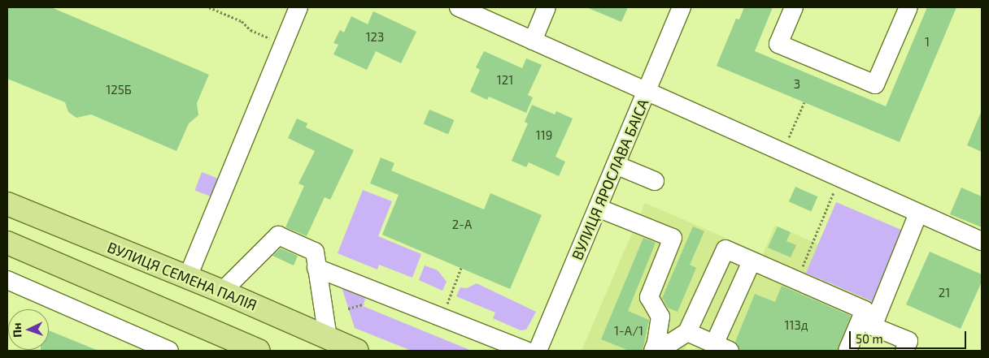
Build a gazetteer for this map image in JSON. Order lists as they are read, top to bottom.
{
  "streets": {
    "main road": ["ВУЛИЦЯ СЕМЕНА ПАЛІЯ"],
    "street": ["ВУЛИЦЯ ЯРОСЛАВА БАІСА"]
  },
  "house_numbers": [
    "123",
    "1",
    "121",
    "3",
    "125Б",
    "119",
    "2-А",
    "21",
    "113д",
    "1-А/1"
  ],
  "scale_bar": "50 m",
  "north": "left"
}
